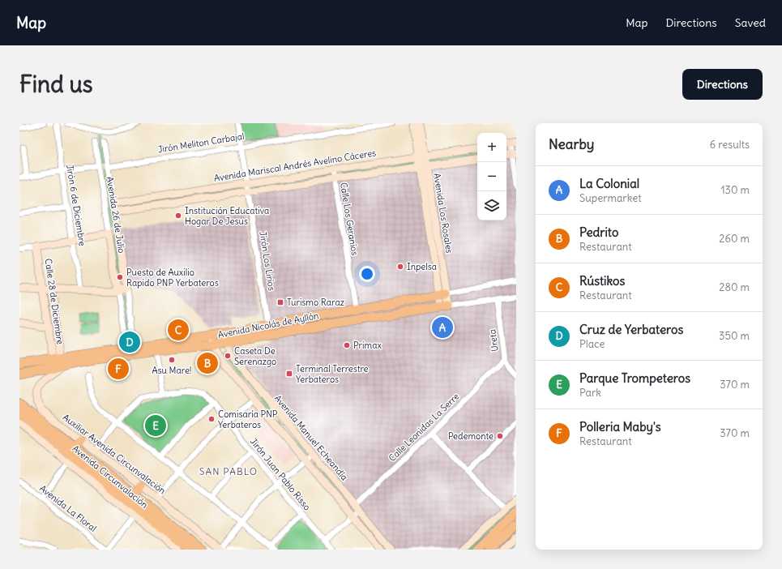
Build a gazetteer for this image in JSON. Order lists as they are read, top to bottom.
{
  "streets": {
    "main road": ["Avenida Nicolás de Ayllón", "Avenida Circunvalación"],
    "street": [
      "Jirón Meliton Carbajal",
      "Avenida Mariscal Andrés Avelino Cáceres",
      "Jirón 6 de Diciembre",
      "Avenida Los Rosales",
      "Avenida 26 de Julio",
      "Calle Los Geranios",
      "Jirón Los Lirios",
      "Calle 28 de Diciembre",
      "Ureta",
      "Calle Leonidas La Serre",
      "Avenida Manuel Echeandía",
      "Auxiliar Avenida Circunvalación",
      "Jirón Juan Pablo Risso",
      "Avenida La Floral"
    ]
  },
  "crossings": [
    ["Jirón Meliton Carbajal", "Avenida 26 de Julio"],
    ["Jirón Meliton Carbajal", "Jirón Los Lirios"],
    ["Avenida Mariscal Andrés Avelino Cáceres", "Avenida Los Rosales"],
    ["Avenida Mariscal Andrés Avelino Cáceres", "Avenida 26 de Julio"],
    ["Avenida Mariscal Andrés Avelino Cáceres", "Calle Los Geranios"],
    ["Avenida Mariscal Andrés Avelino Cáceres", "Jirón Los Lirios"],
    ["Avenida Los Rosales", "Avenida Nicolás de Ayllón"],
    ["Avenida 26 de Julio", "Avenida Nicolás de Ayllón"],
    ["Calle Los Geranios", "Avenida Nicolás de Ayllón"],
    ["Jirón Los Lirios", "Avenida Nicolás de Ayllón"],
    ["Calle 28 de Diciembre", "Avenida Nicolás de Ayllón"],
    ["Calle 28 de Diciembre", "Auxiliar Avenida Circunvalación"],
    ["Avenida Nicolás de Ayllón", "Ureta"],
    ["Avenida Nicolás de Ayllón", "Avenida Manuel Echeandía"],
    ["Avenida Nicolás de Ayllón", "Auxiliar Avenida Circunvalación"],
    ["Ureta", "Calle Leonidas La Serre"],
    ["Calle Leonidas La Serre", "Avenida Manuel Echeandía"],
    ["Calle Leonidas La Serre", "Jirón Juan Pablo Risso"],
    ["Auxiliar Avenida Circunvalación", "Jirón Juan Pablo Risso"],
    ["Auxiliar Avenida Circunvalación", "Avenida Circunvalación"]
  ],
  "districts": ["SAN PABLO"],
  "places": {
    "other": [
      "Institución Educativa Hogar De Jesus",
      "Inpelsa",
      "Puesto de Auxilio Rapido PNP Yerbateros",
      "Primax",
      "Caseta De Serenazgo",
      "Asu Mare!",
      "Comisaría PNP Yerbateros",
      "Pedemonte"
    ],
    "transit": ["Turismo Raraz", "Terminal Terrestre Yerbateros"]
  },
  "page": {
    "header": "Map",
    "nav": ["Map", "Directions", "Saved"],
    "buttons": "Directions",
    "title": "Find us",
    "heading": ["Nearby", "6 results"],
    "map_buttons": ["+", "−"],
    "list": [
      {
        "mark": "A",
        "name": "La Colonial",
        "note": "Supermarket",
        "value": "130 m"
      },
      {
        "mark": "B",
        "name": "Pedrito",
        "note": "Restaurant",
        "value": "260 m"
      },
      {
        "mark": "C",
        "name": "Rústikos",
        "note": "Restaurant",
        "value": "280 m"
      },
      {
        "mark": "D",
        "name": "Cruz de Yerbateros",
        "note": "Place",
        "value": "350 m"
      },
      {
        "mark": "E",
        "name": "Parque Trompeteros",
        "note": "Park",
        "value": "370 m"
      },
      {
        "mark": "F",
        "name": "Polleria Maby's",
        "note": "Restaurant",
        "value": "370 m"
      }
    ],
    "pins": [
      "A",
      "C",
      "D",
      "B",
      "F",
      "E"
    ]
  }
}
